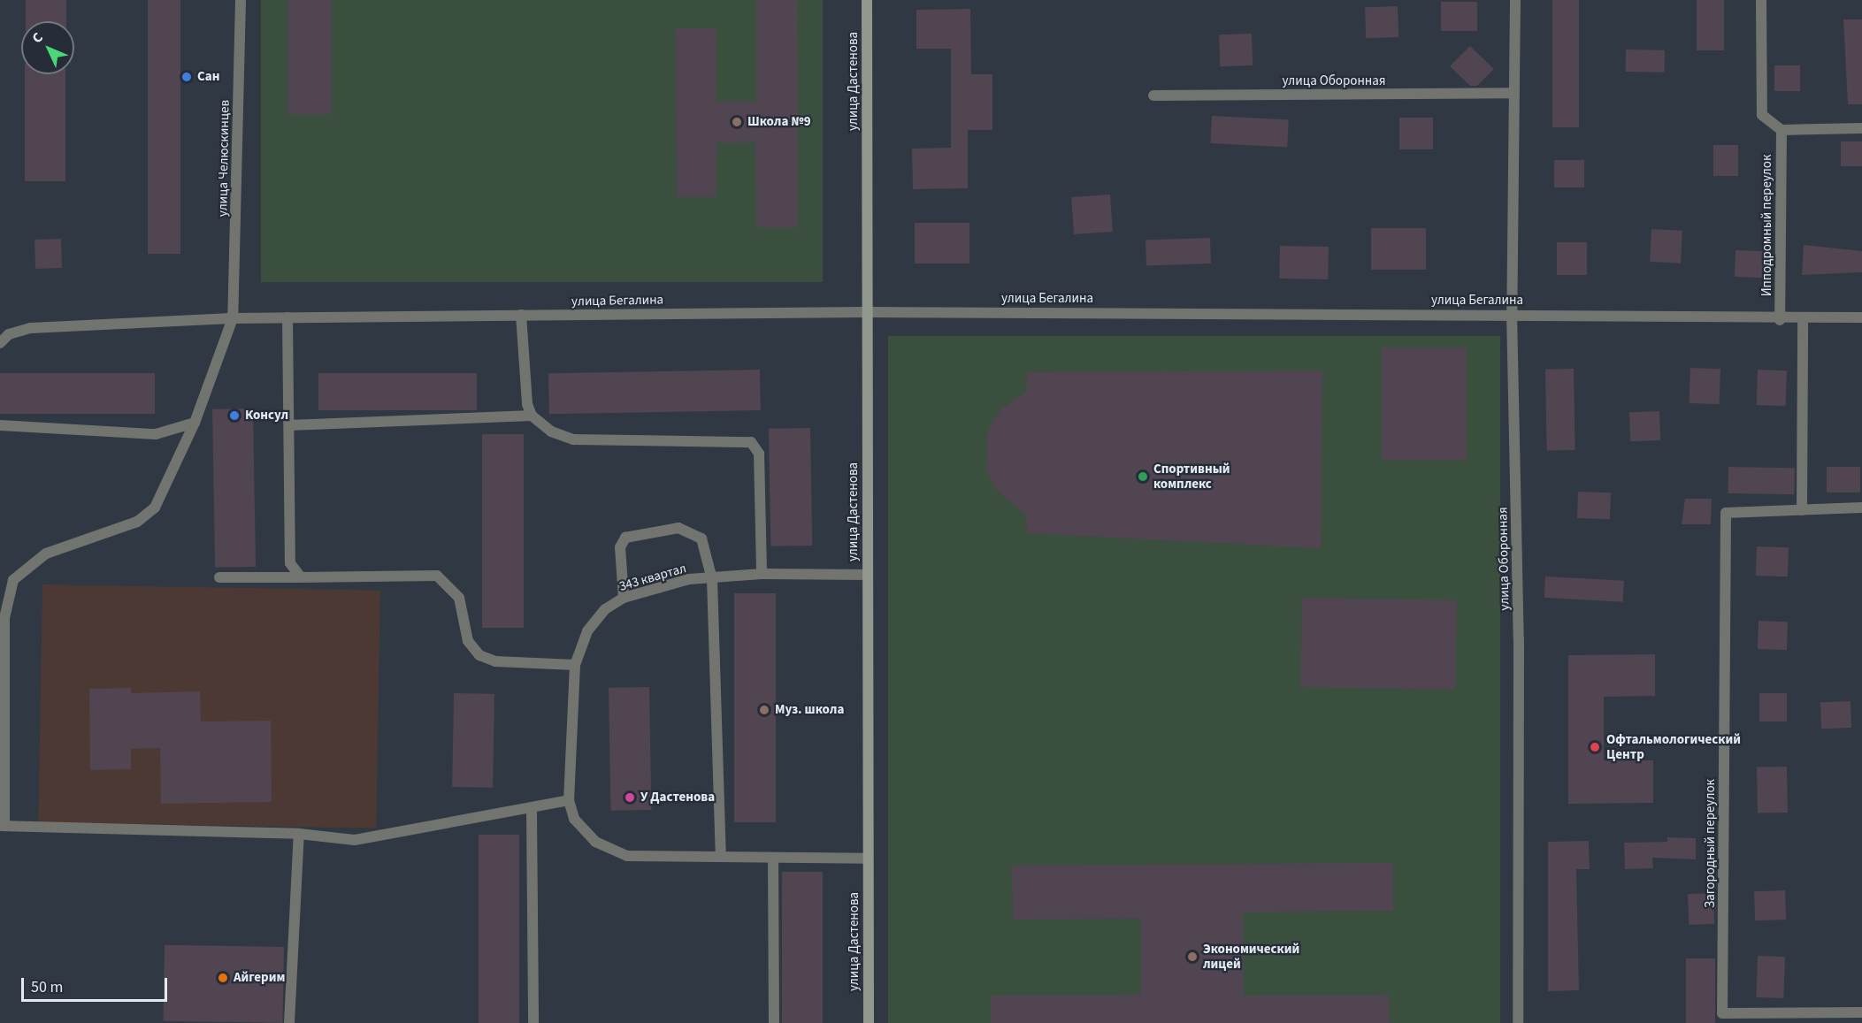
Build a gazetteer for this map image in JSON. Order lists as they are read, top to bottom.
{
  "streets": {
    "street": [
      "улица Дастенова",
      "улица Оборонная",
      "улица Челюскинцев",
      "Ипподромный переулок",
      "улица Бегалина",
      "343 квартал",
      "Загородный переулок"
    ]
  },
  "crossings": [
    ["улица Дастенова", "улица Бегалина"],
    ["улица Дастенова", "343 квартал"],
    ["улица Оборонная", "улица Бегалина"],
    ["улица Челюскинцев", "улица Бегалина"],
    ["Ипподромный переулок", "улица Бегалина"]
  ],
  "places": [
    "Сан",
    "Школа №9",
    "Консул",
    "Спортивный комплекс",
    "Муз. школа",
    "Офтальмологический Центр",
    "У Дастенова",
    "Экономический лицей",
    "Айгерим"
  ],
  "scale_bar": "50 m",
  "north": "top left"
}
